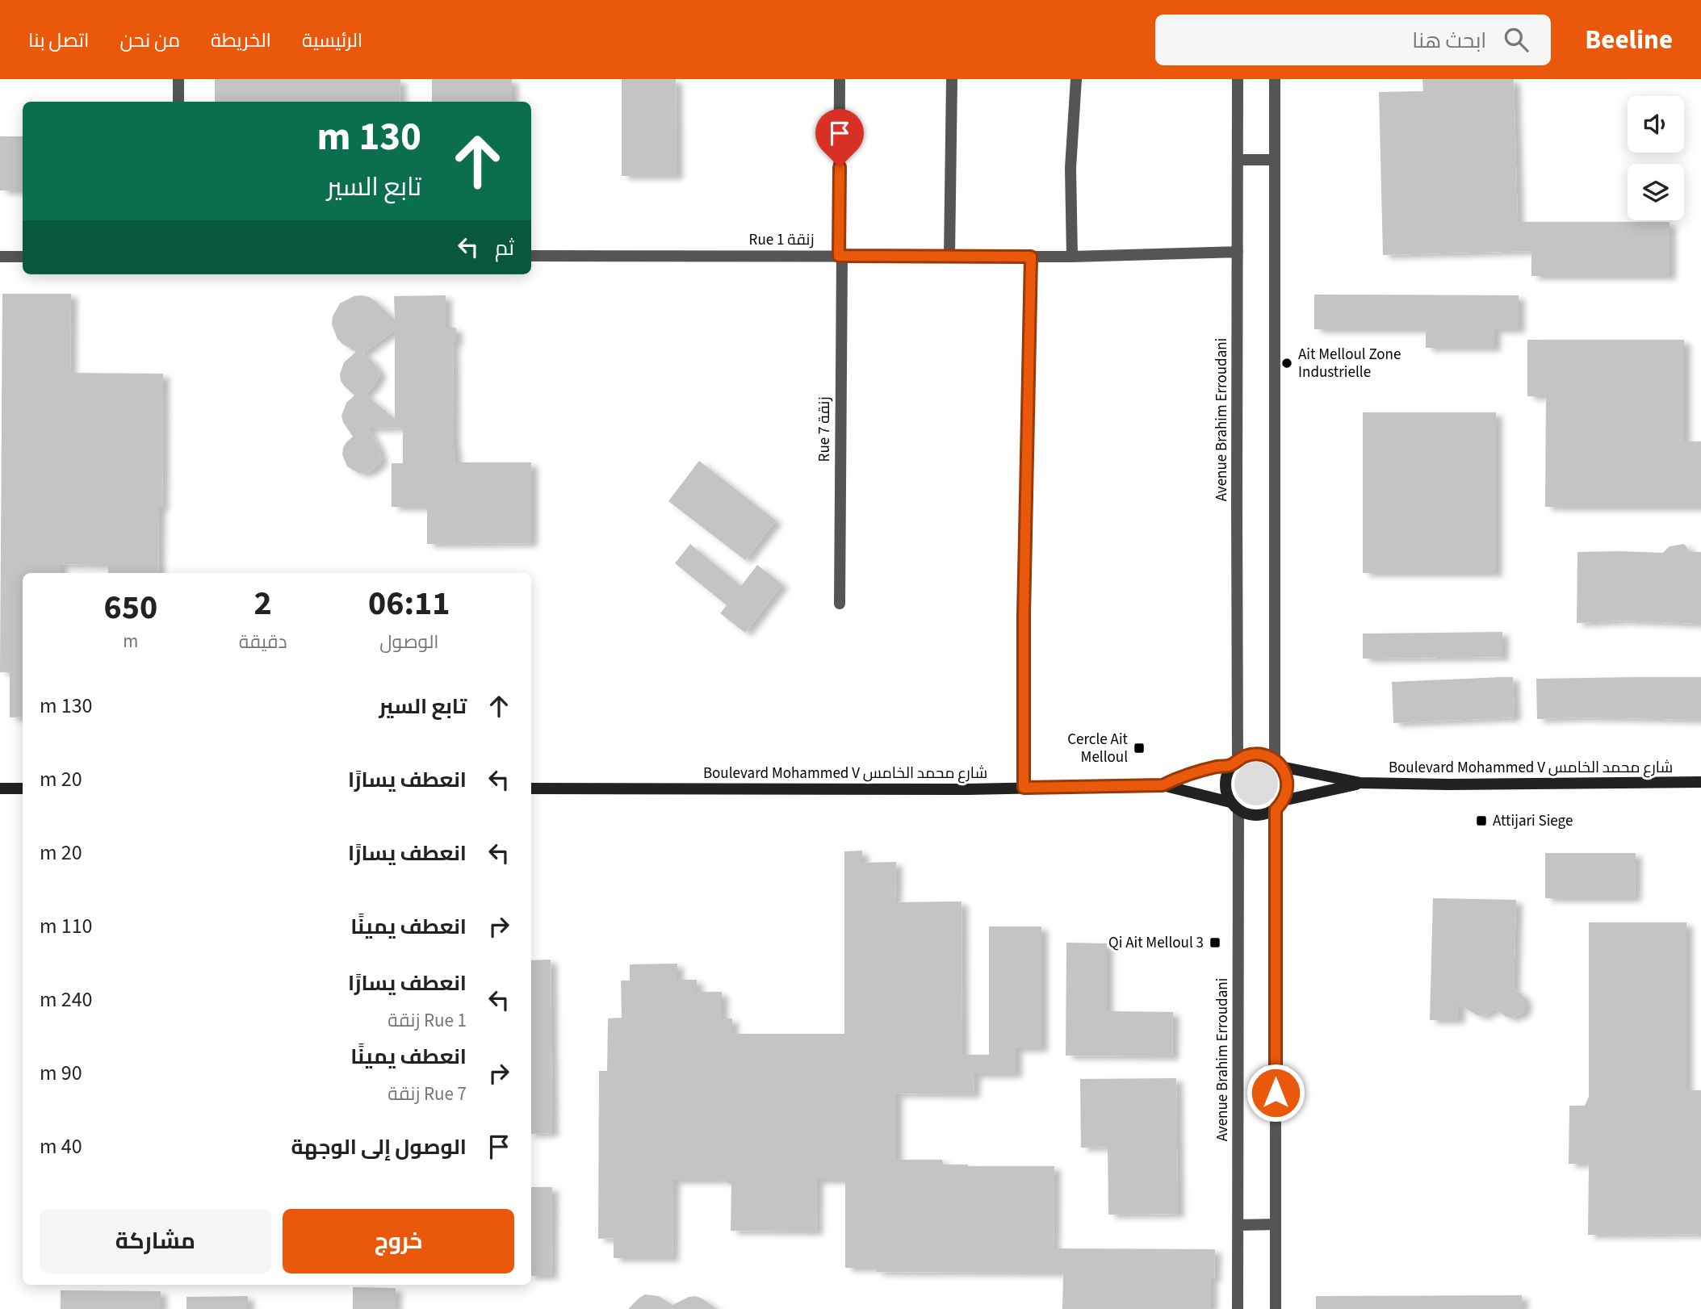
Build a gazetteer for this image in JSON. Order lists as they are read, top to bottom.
{
  "streets": {
    "main road": ["Boulevard Mohammed V شارع محمد الخامس"],
    "street": ["Rue 1 زنقة", "Avenue Brahim Erroudani", "Rue 7 زنقة"]
  },
  "crossings": [
    ["Rue 1 زنقة", "Avenue Brahim Erroudani"],
    ["Rue 1 زنقة", "Rue 7 زنقة"],
    ["Avenue Brahim Erroudani", "Boulevard Mohammed V شارع محمد الخامس"]
  ],
  "places": {
    "other": ["Ait Melloul Zone Industrielle"],
    "transit": ["Cercle Ait Melloul", "Attijari Siege", "Qi Ait Melloul 3"]
  },
  "page": {
    "header": "Beeline",
    "search": "ابحث هنا",
    "nav": [
      "الرئيسية",
      "الخريطة",
      "من نحن",
      "اتصل بنا"
    ],
    "turn": ["130 m", "تابع السير"],
    "then": "ثم",
    "eta": [
      "06:11",
      "الوصول",
      "2",
      "دقيقة",
      "650",
      "m"
    ],
    "list": [
      {
        "name": "تابع السير",
        "value": "130 m"
      },
      {
        "name": "انعطف يسارًا",
        "value": "20 m"
      },
      {
        "name": "انعطف يسارًا",
        "value": "20 m"
      },
      {
        "name": "انعطف يمينًا",
        "value": "110 m"
      },
      {
        "name": "انعطف يسارًا",
        "note": "Rue 1 زنقة",
        "value": "240 m"
      },
      {
        "name": "انعطف يمينًا",
        "note": "Rue 7 زنقة",
        "value": "90 m"
      },
      {
        "name": "الوصول إلى الوجهة",
        "value": "40 m"
      }
    ],
    "buttons": ["خروج", "مشاركة"]
  }
}
